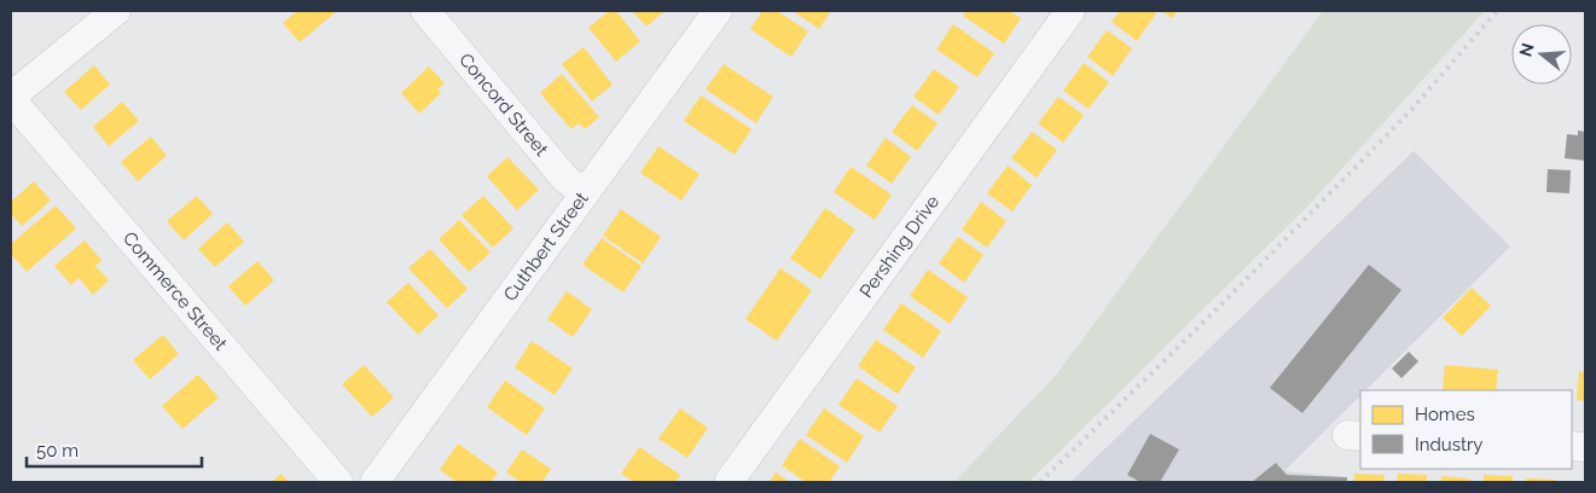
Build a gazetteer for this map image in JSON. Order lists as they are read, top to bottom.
{
  "streets": {
    "street": [
      "Concord Street",
      "Cuthbert Street",
      "Pershing Drive",
      "Commerce Street"
    ]
  },
  "crossings": [
    ["Concord Street", "Cuthbert Street"]
  ],
  "legend": ["Homes", "Industry"],
  "scale_bar": "50 m",
  "north": "left"
}
